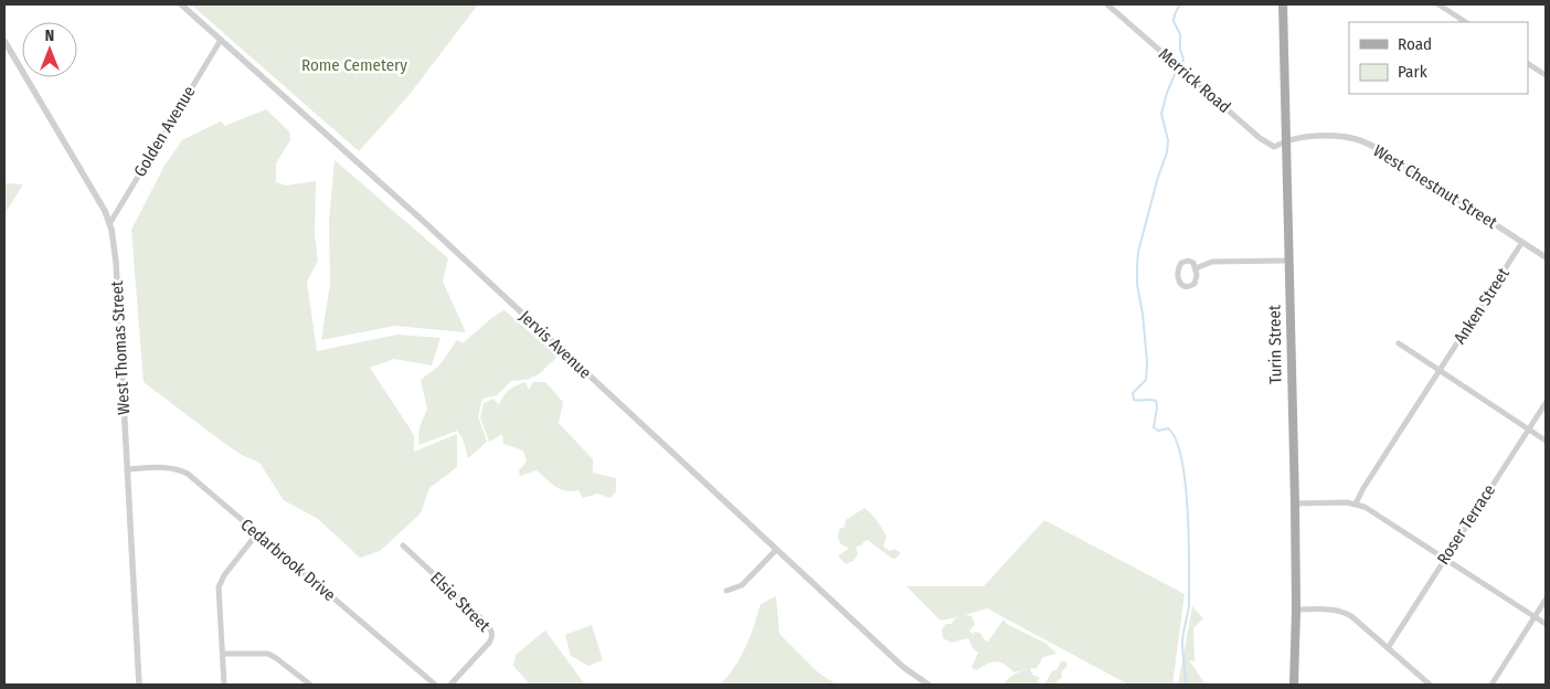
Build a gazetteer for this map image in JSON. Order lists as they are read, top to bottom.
{
  "streets": {
    "main road": ["Turin Street"],
    "street": [
      "Merrick Road",
      "Golden Avenue",
      "West Chestnut Street",
      "Anken Street",
      "Jervis Avenue",
      "West Thomas Street",
      "Roser Terrace",
      "Cedarbrook Drive",
      "Elsie Street"
    ]
  },
  "crossings": [
    ["Merrick Road", "West Chestnut Street"],
    ["Merrick Road", "Turin Street"],
    ["Golden Avenue", "Jervis Avenue"],
    ["Golden Avenue", "West Thomas Street"],
    ["West Chestnut Street", "Anken Street"],
    ["West Chestnut Street", "Turin Street"],
    ["West Thomas Street", "Cedarbrook Drive"]
  ],
  "parks": ["Rome Cemetery"],
  "legend": ["Road", "Park"],
  "north": "top"
}
